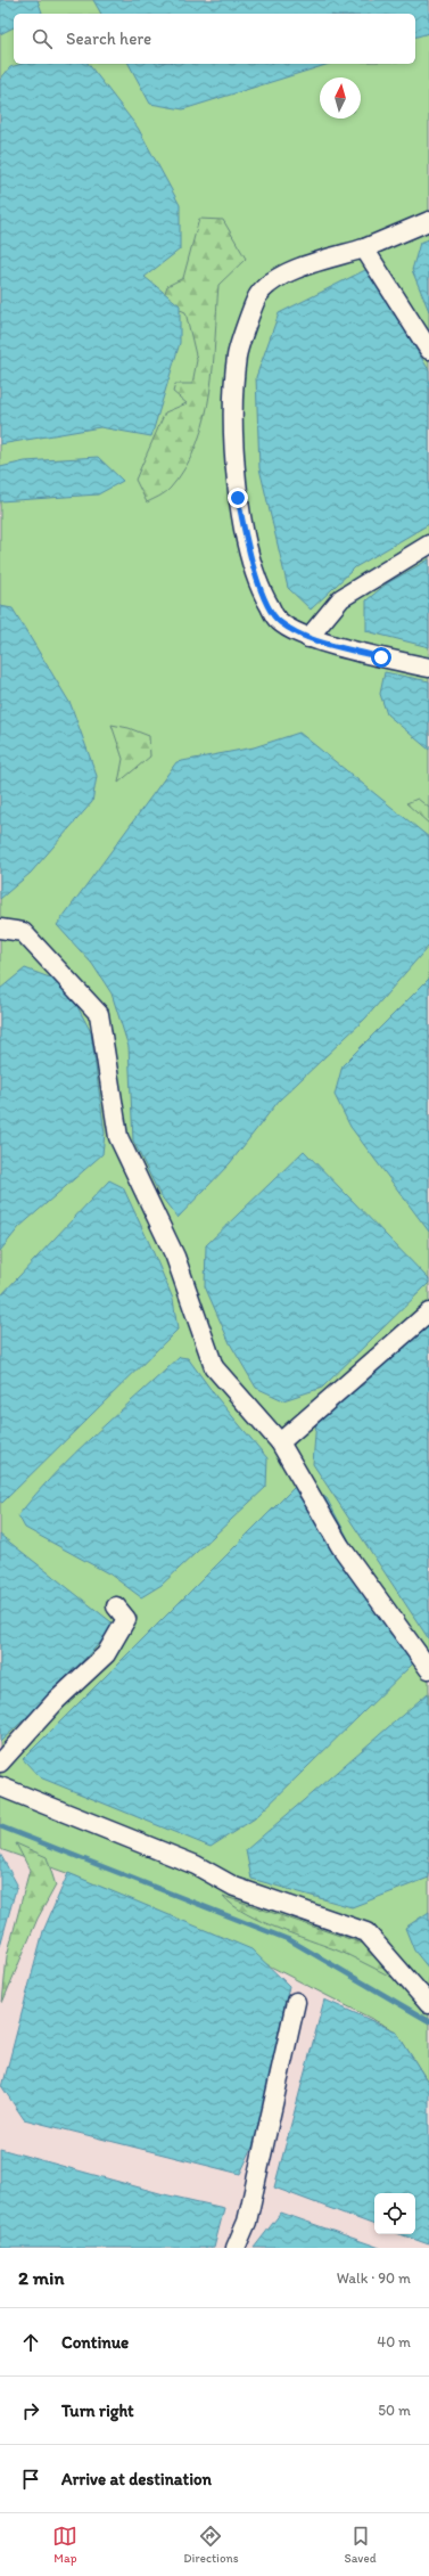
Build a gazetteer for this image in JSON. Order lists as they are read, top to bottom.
{
  "north": "top",
  "page": {
    "search": "Search here",
    "heading": ["2 min", "Walk · 90 m"],
    "list": [
      ["Continue", "40 m"],
      ["Turn right", "50 m"],
      "Arrive at destination"
    ],
    "nav": ["Map", "Directions", "Saved"]
  }
}
